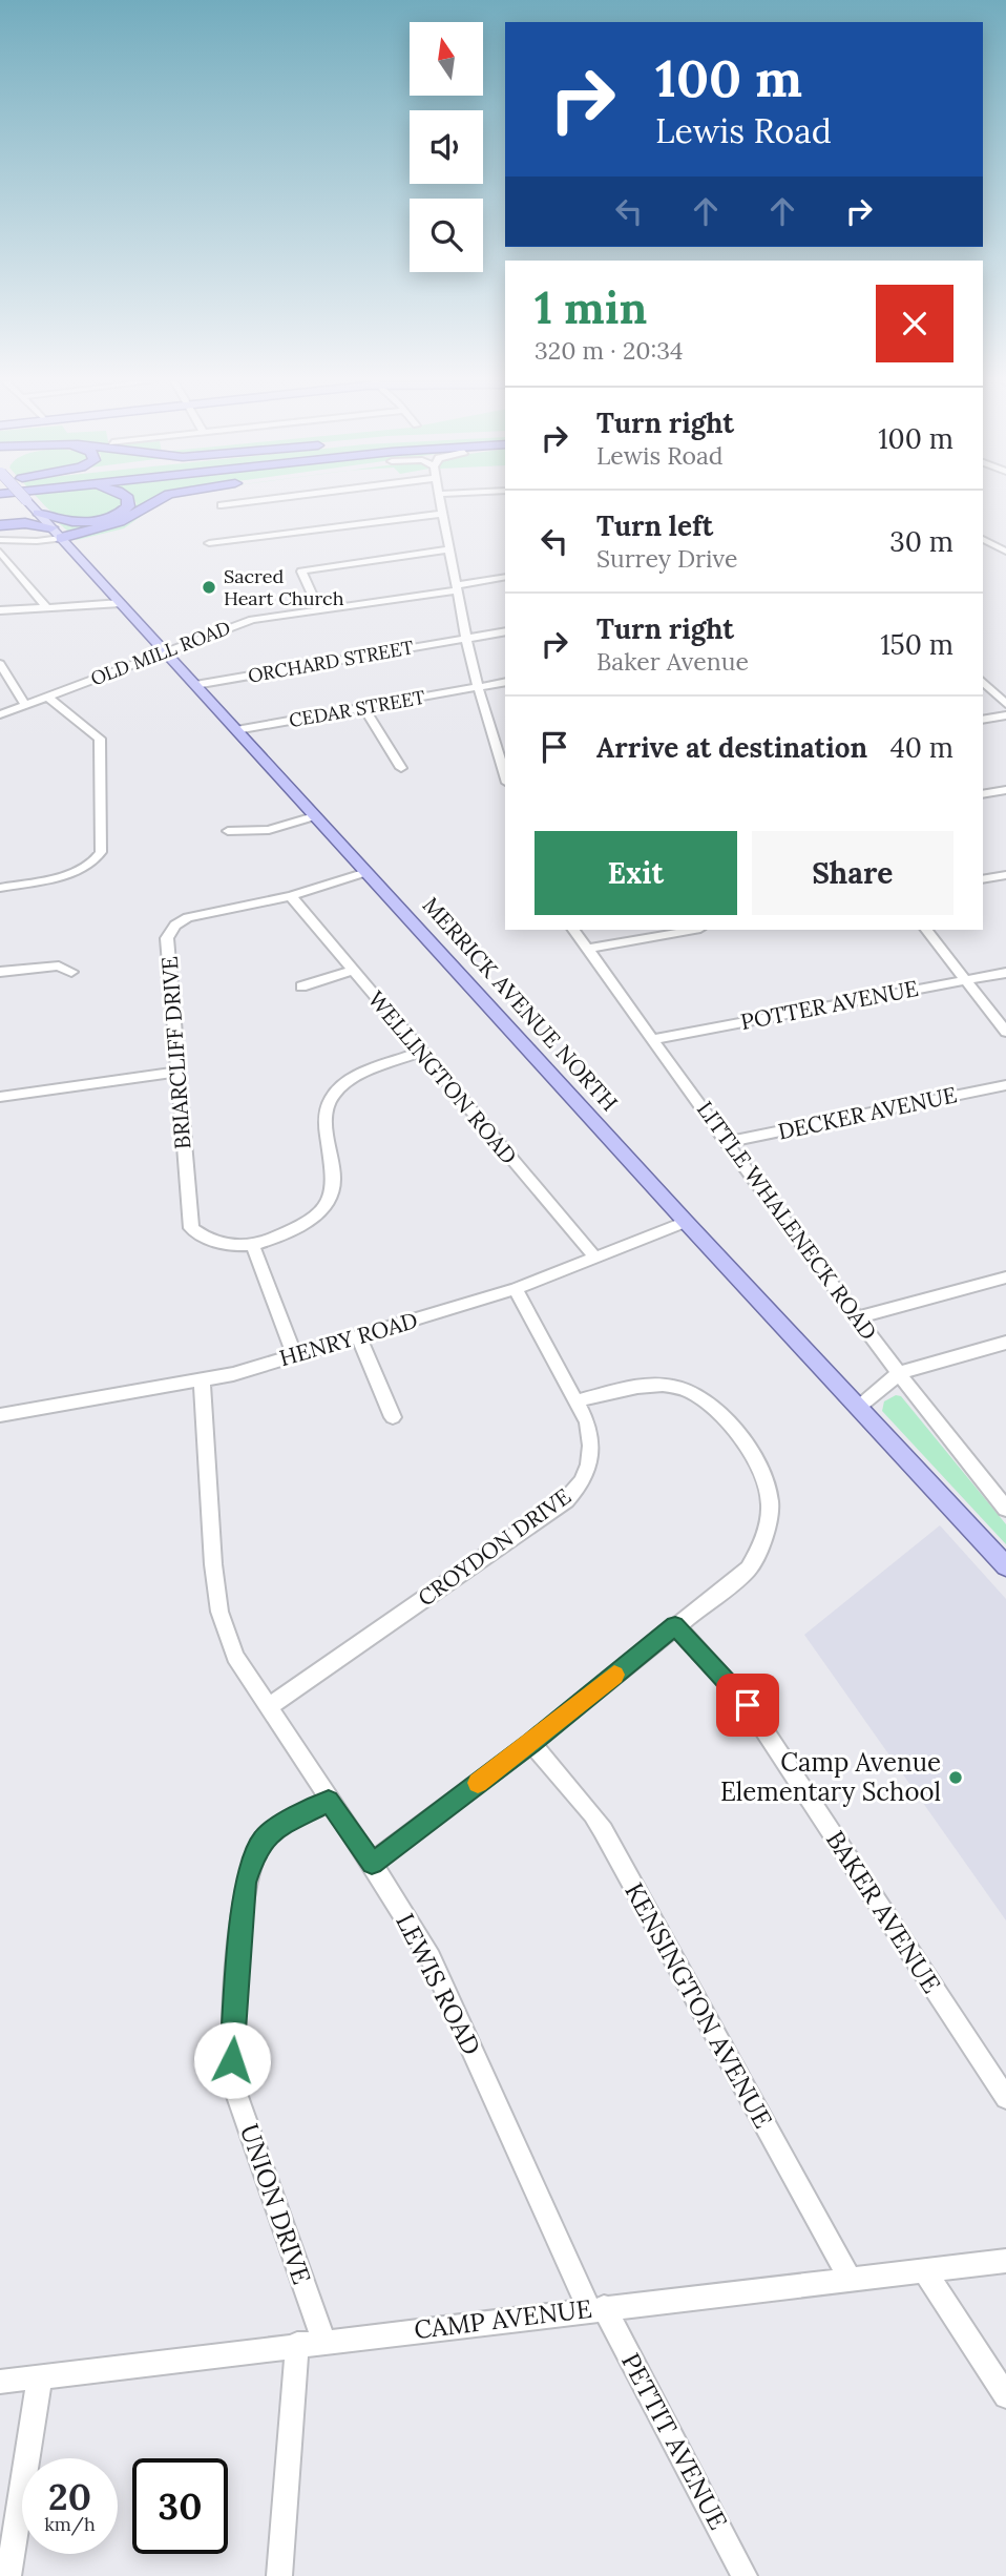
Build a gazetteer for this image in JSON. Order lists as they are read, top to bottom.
{
  "streets": {
    "main road": ["MERRICK AVENUE NORTH"],
    "street": [
      "OLD MILL ROAD",
      "ORCHARD STREET",
      "CEDAR STREET",
      "POTTER AVENUE",
      "BRIARCLIFF DRIVE",
      "WELLINGTON ROAD",
      "DECKER AVENUE",
      "LITTLE WHALENECK ROAD",
      "HENRY ROAD",
      "CROYDON DRIVE",
      "BAKER AVENUE",
      "LEWIS ROAD",
      "KENSINGTON AVENUE",
      "UNION DRIVE",
      "CAMP AVENUE",
      "PETTIT AVENUE"
    ]
  },
  "crossings": [
    ["OLD MILL ROAD", "MERRICK AVENUE NORTH"],
    ["ORCHARD STREET", "MERRICK AVENUE NORTH"],
    ["CEDAR STREET", "MERRICK AVENUE NORTH"],
    ["MERRICK AVENUE NORTH", "BRIARCLIFF DRIVE"],
    ["MERRICK AVENUE NORTH", "HENRY ROAD"],
    ["POTTER AVENUE", "LITTLE WHALENECK ROAD"],
    ["BRIARCLIFF DRIVE", "WELLINGTON ROAD"],
    ["WELLINGTON ROAD", "HENRY ROAD"],
    ["DECKER AVENUE", "LITTLE WHALENECK ROAD"],
    ["HENRY ROAD", "CROYDON DRIVE"],
    ["HENRY ROAD", "LEWIS ROAD"],
    ["CROYDON DRIVE", "LEWIS ROAD"],
    ["LEWIS ROAD", "UNION DRIVE"],
    ["LEWIS ROAD", "CAMP AVENUE"],
    ["LEWIS ROAD", "PETTIT AVENUE"],
    ["KENSINGTON AVENUE", "CAMP AVENUE"],
    ["UNION DRIVE", "CAMP AVENUE"],
    ["CAMP AVENUE", "PETTIT AVENUE"]
  ],
  "places": ["Sacred Heart Church", "Camp Avenue Elementary School"],
  "north": "top",
  "page": {
    "turn": ["100 m", "Lewis Road"],
    "heading": ["1 min", "320 m · 20:34"],
    "list": [
      {
        "name": "Turn right",
        "note": "Lewis Road",
        "value": "100 m"
      },
      {
        "name": "Turn left",
        "note": "Surrey Drive",
        "value": "30 m"
      },
      {
        "name": "Turn right",
        "note": "Baker Avenue",
        "value": "150 m"
      },
      {
        "name": "Arrive at destination",
        "value": "40 m"
      }
    ],
    "buttons": ["Exit", "Share"],
    "speed": "20 km/h",
    "limit": "30"
  }
}
